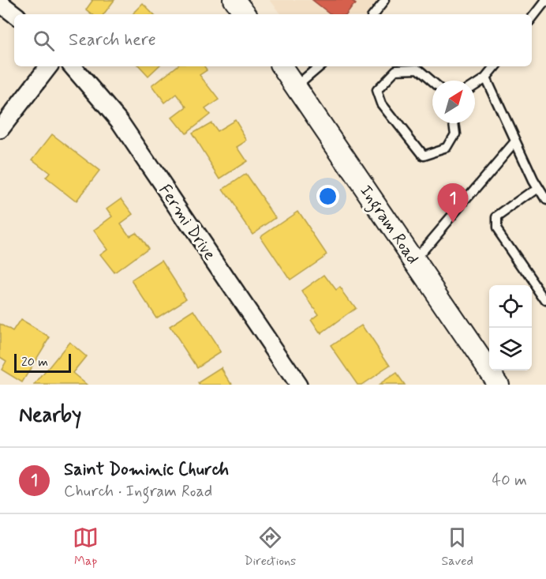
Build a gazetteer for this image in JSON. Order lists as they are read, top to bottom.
{
  "streets": {
    "street": ["Fermi Drive", "Ingram Road"]
  },
  "scale_bar": "20 m",
  "north": "top right",
  "page": {
    "search": "Search here",
    "pins": "1",
    "scale": "20 m",
    "heading": "Nearby",
    "list": [
      {
        "mark": "1",
        "name": "Saint Dominic Church",
        "note": "Church · Ingram Road",
        "value": "40 m"
      }
    ],
    "nav": ["Map", "Directions", "Saved"]
  }
}
